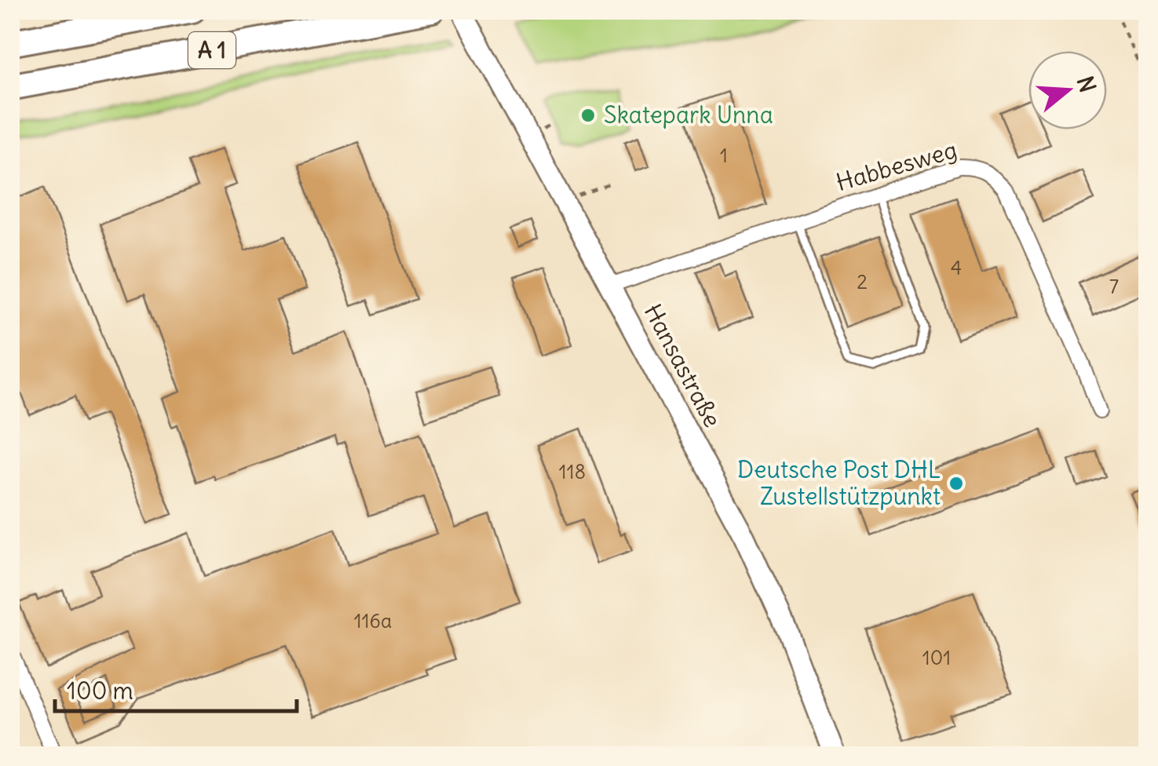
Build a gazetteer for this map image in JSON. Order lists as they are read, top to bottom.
{
  "streets": {
    "highway": ["A 1"],
    "main road": ["Hansastraße"],
    "street": ["Habbesweg"]
  },
  "crossings": [
    ["Habbesweg", "Hansastraße"]
  ],
  "places": ["Skatepark Unna", "Deutsche Post DHL Zustellstützpunkt"],
  "house_numbers": [
    "1",
    "4",
    "2",
    "7",
    "118",
    "116a",
    "101"
  ],
  "scale_bar": "100 m",
  "north": "right"
}
